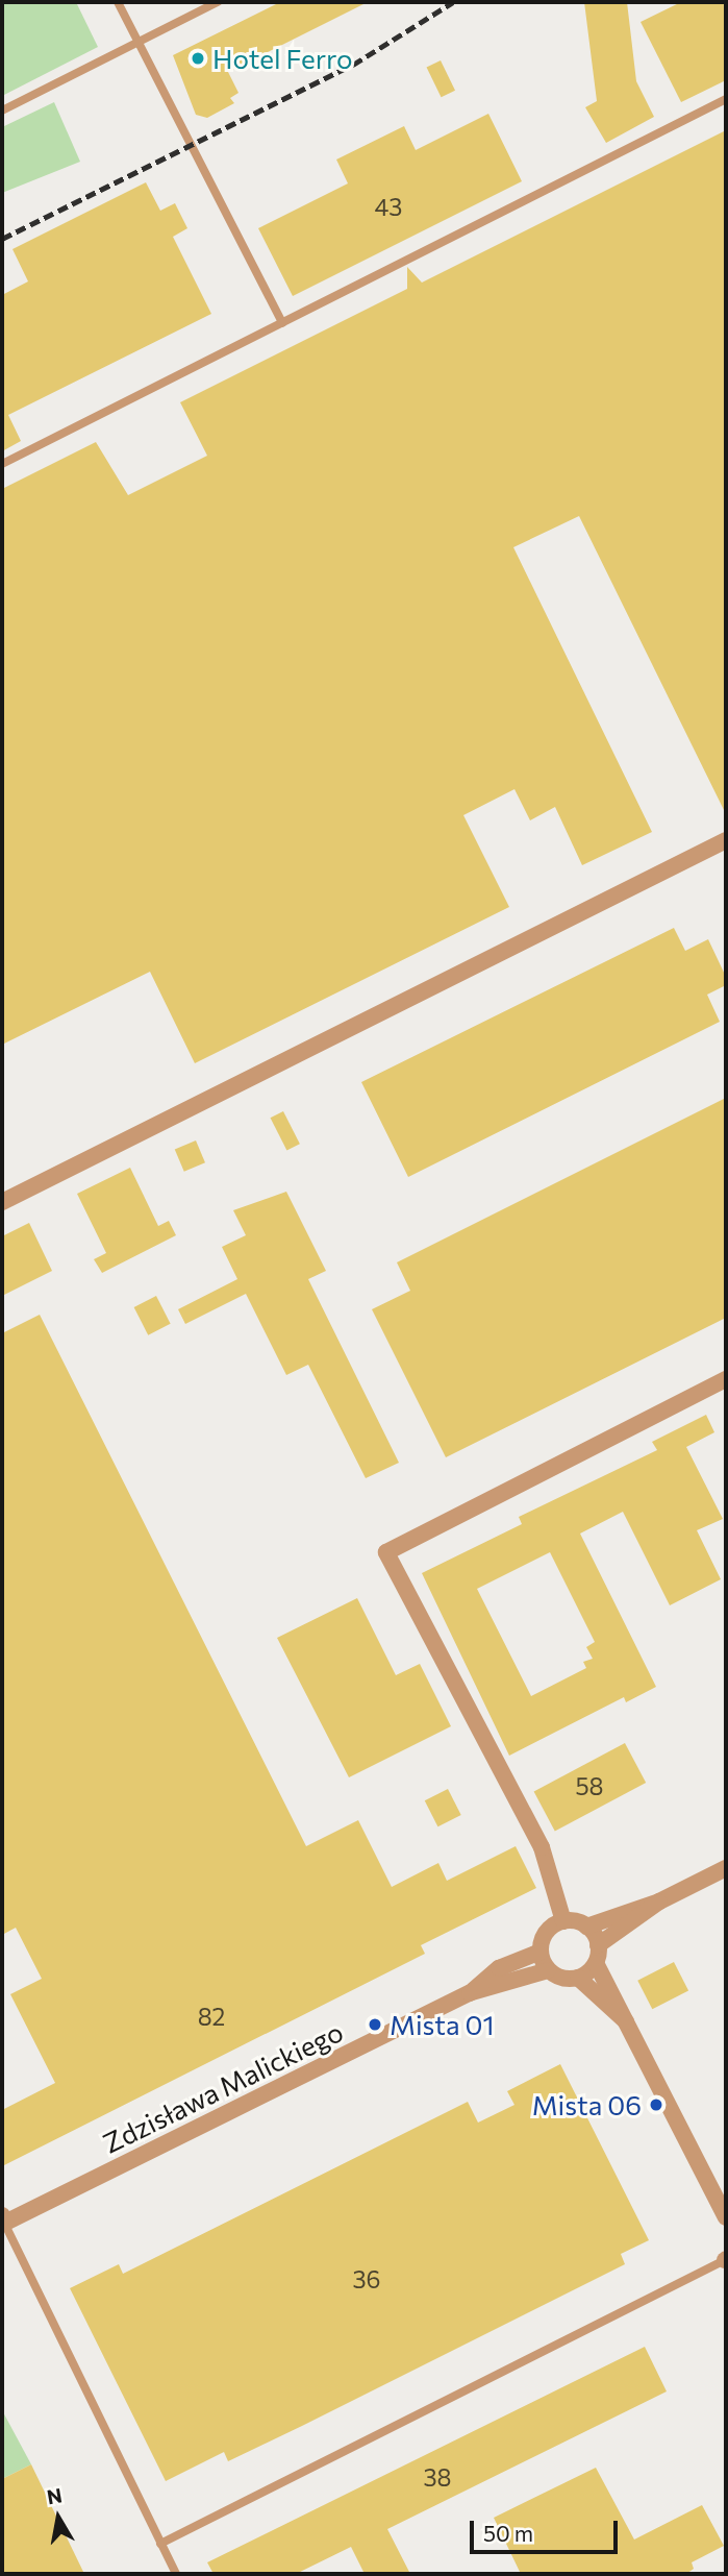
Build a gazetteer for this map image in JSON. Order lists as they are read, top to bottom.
{
  "streets": {
    "street": ["Zdzisława Malickiego"]
  },
  "places": ["Hotel Ferro", "Mista 01", "Mista 06"],
  "house_numbers": [
    "43",
    "58",
    "82",
    "36",
    "38"
  ],
  "scale_bar": "50 m",
  "north": "top"
}
